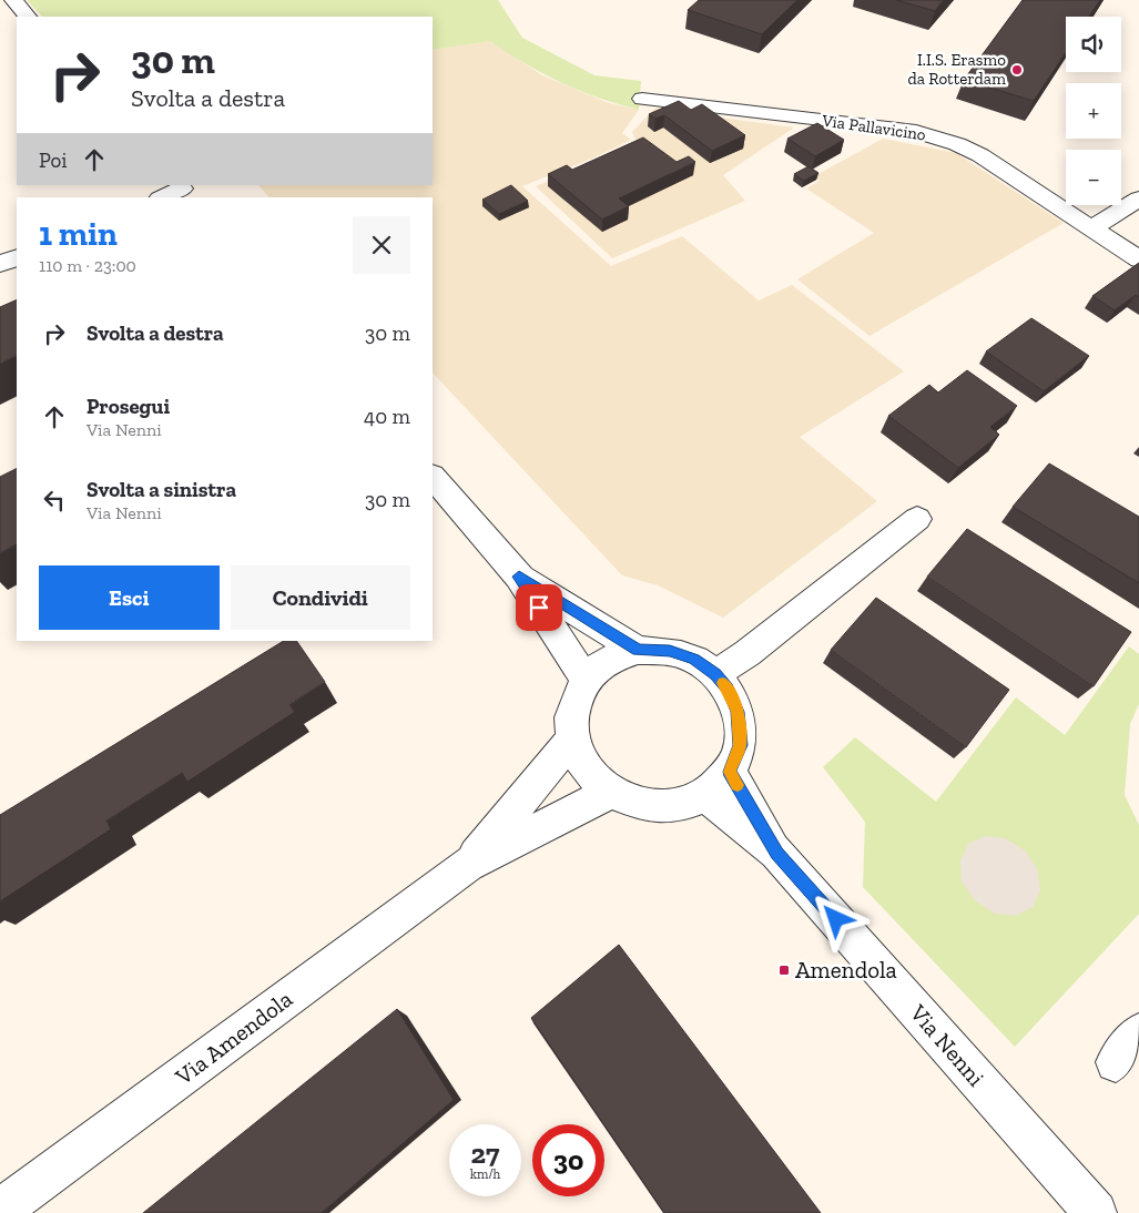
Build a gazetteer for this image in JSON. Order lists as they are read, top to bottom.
{
  "streets": {
    "street": ["Via Pallavicino", "Via Amendola", "Via Nenni"]
  },
  "crossings": [
    ["Via Amendola", "Via Nenni"]
  ],
  "places": {
    "other": ["I.I.S. Erasmo da Rotterdam"],
    "transit": ["Amendola"]
  },
  "page": {
    "map_buttons": ["+", "−"],
    "turn": ["30 m", "Svolta a destra"],
    "then": "Poi",
    "heading": ["1 min", "110 m · 23:00"],
    "list": [
      {
        "name": "Svolta a destra",
        "value": "30 m"
      },
      {
        "name": "Prosegui",
        "note": "Via Nenni",
        "value": "40 m"
      },
      {
        "name": "Svolta a sinistra",
        "note": "Via Nenni",
        "value": "30 m"
      }
    ],
    "buttons": ["Esci", "Condividi"],
    "speed": "27 km/h",
    "limit": "30"
  }
}
